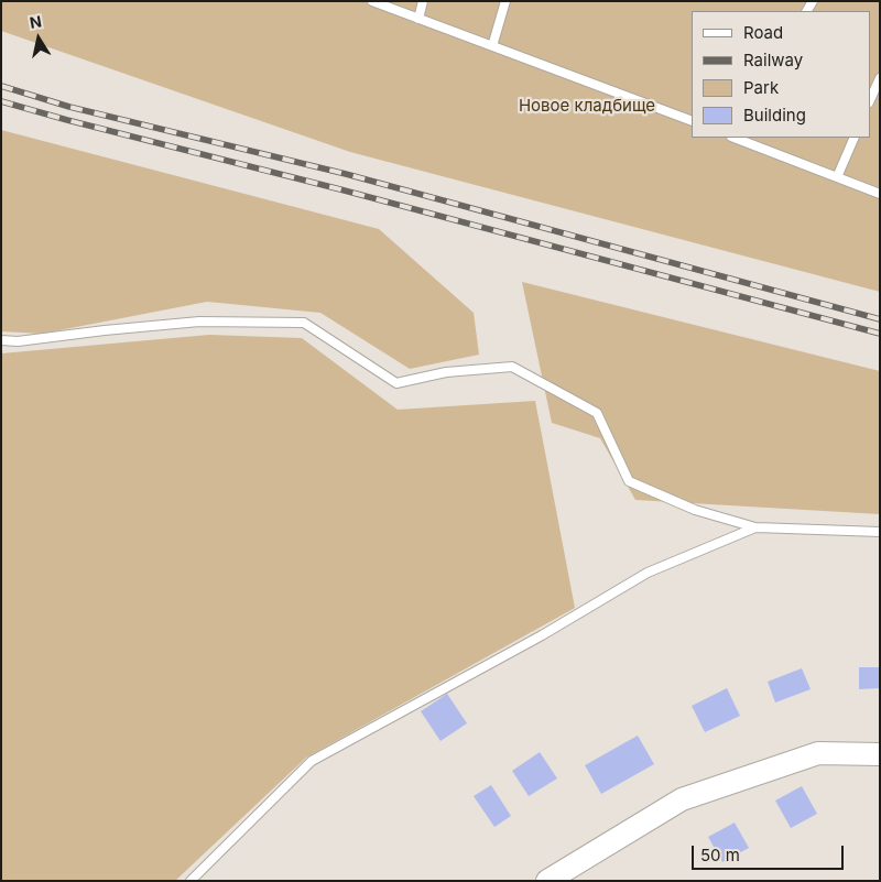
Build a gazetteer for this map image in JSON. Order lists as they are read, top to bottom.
{
  "parks": ["Новое кладбище"],
  "legend": [
    "Road",
    "Railway",
    "Park",
    "Building"
  ],
  "scale_bar": "50 m",
  "north": "top"
}
